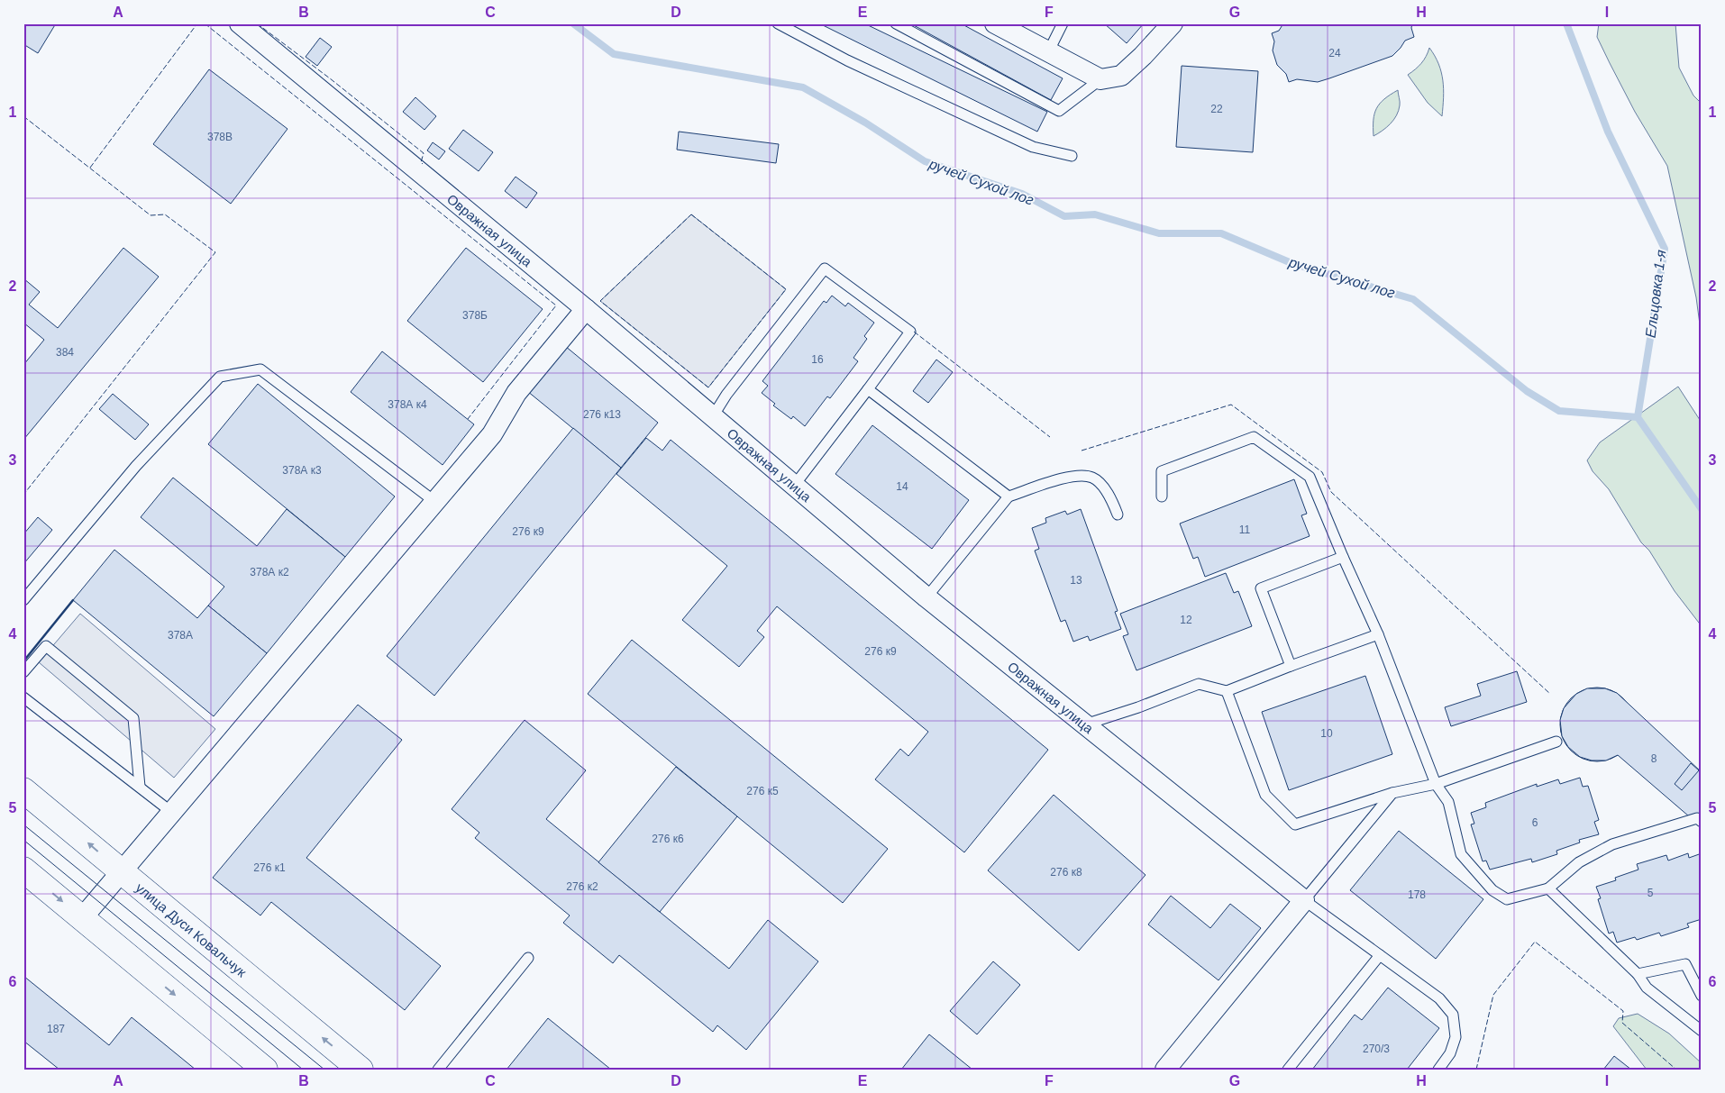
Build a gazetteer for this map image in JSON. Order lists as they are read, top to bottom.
{
  "streets": {
    "main road": ["улица Дуси Ковальчук"],
    "street": ["Овражная улица"]
  },
  "water": ["ручей Сухой лог", "Ельцовка 1-я"],
  "house_numbers": [
    "24",
    "22",
    "378В",
    "378Б",
    "384",
    "16",
    "378А к4",
    "276 к13",
    "378А к3",
    "14",
    "11",
    "276 к9",
    "378А к2",
    "13",
    "12",
    "378А",
    "276 к9",
    "10",
    "8",
    "276 к5",
    "6",
    "276 к6",
    "276 к1",
    "276 к8",
    "276 к2",
    "5",
    "178",
    "187",
    "270/3"
  ],
  "grid": {
    "columns": [
      "A",
      "B",
      "C",
      "D",
      "E",
      "F",
      "G",
      "H",
      "I"
    ],
    "rows": [
      "1",
      "2",
      "3",
      "4",
      "5",
      "6"
    ]
  }
}
